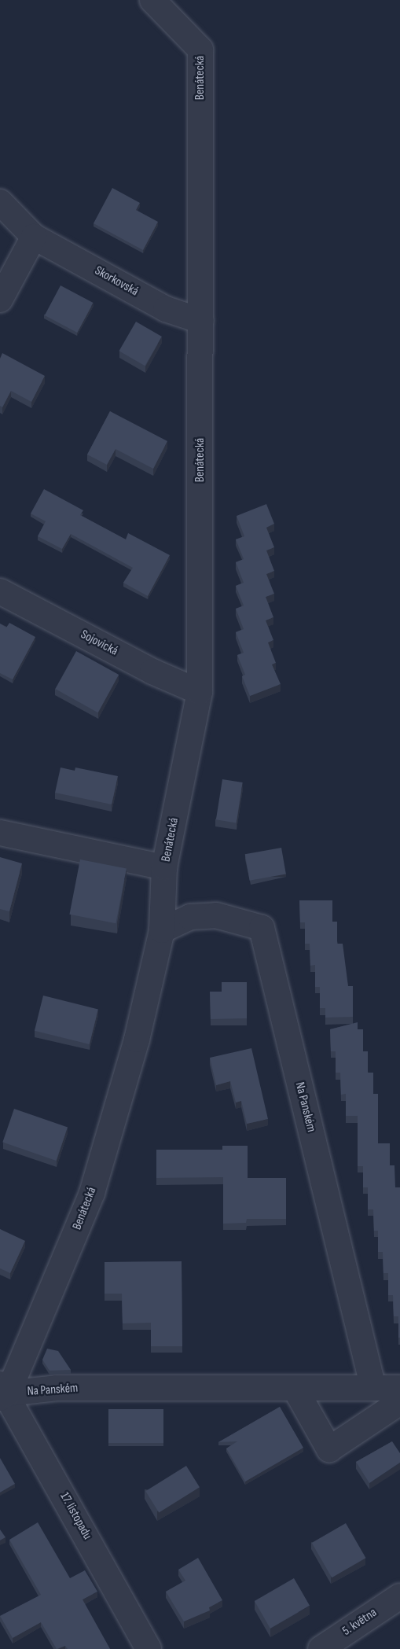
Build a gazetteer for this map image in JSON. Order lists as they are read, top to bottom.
{
  "streets": {
    "street": [
      "Benátecká",
      "Skorkovská",
      "Sojovická",
      "Na Panském",
      "17. listopadu",
      "5. května"
    ]
  },
  "crossings": [
    ["Benátecká", "Skorkovská"],
    ["Benátecká", "Sojovická"],
    ["Benátecká", "Na Panském"],
    ["Benátecká", "17. listopadu"],
    ["Na Panském", "17. listopadu"]
  ]
}
